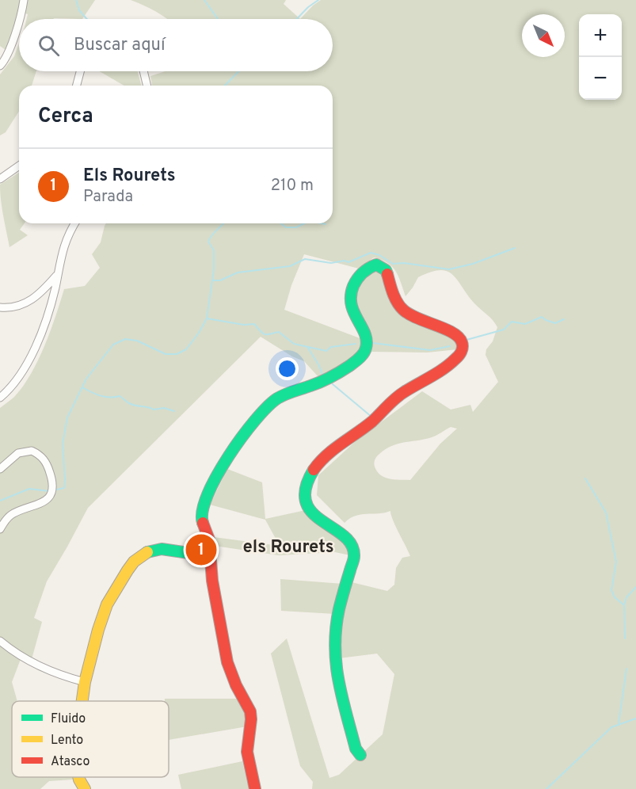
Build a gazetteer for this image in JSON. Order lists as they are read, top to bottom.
{
  "districts": ["els Rourets"],
  "legend": ["Fluido", "Lento", "Atasco"],
  "north": "bottom right",
  "page": {
    "map_buttons": ["+", "−"],
    "search": "Buscar aquí",
    "heading": "Cerca",
    "list": [
      {
        "mark": "1",
        "name": "Els Rourets",
        "note": "Parada",
        "value": "210 m"
      }
    ],
    "pins": "1"
  }
}
